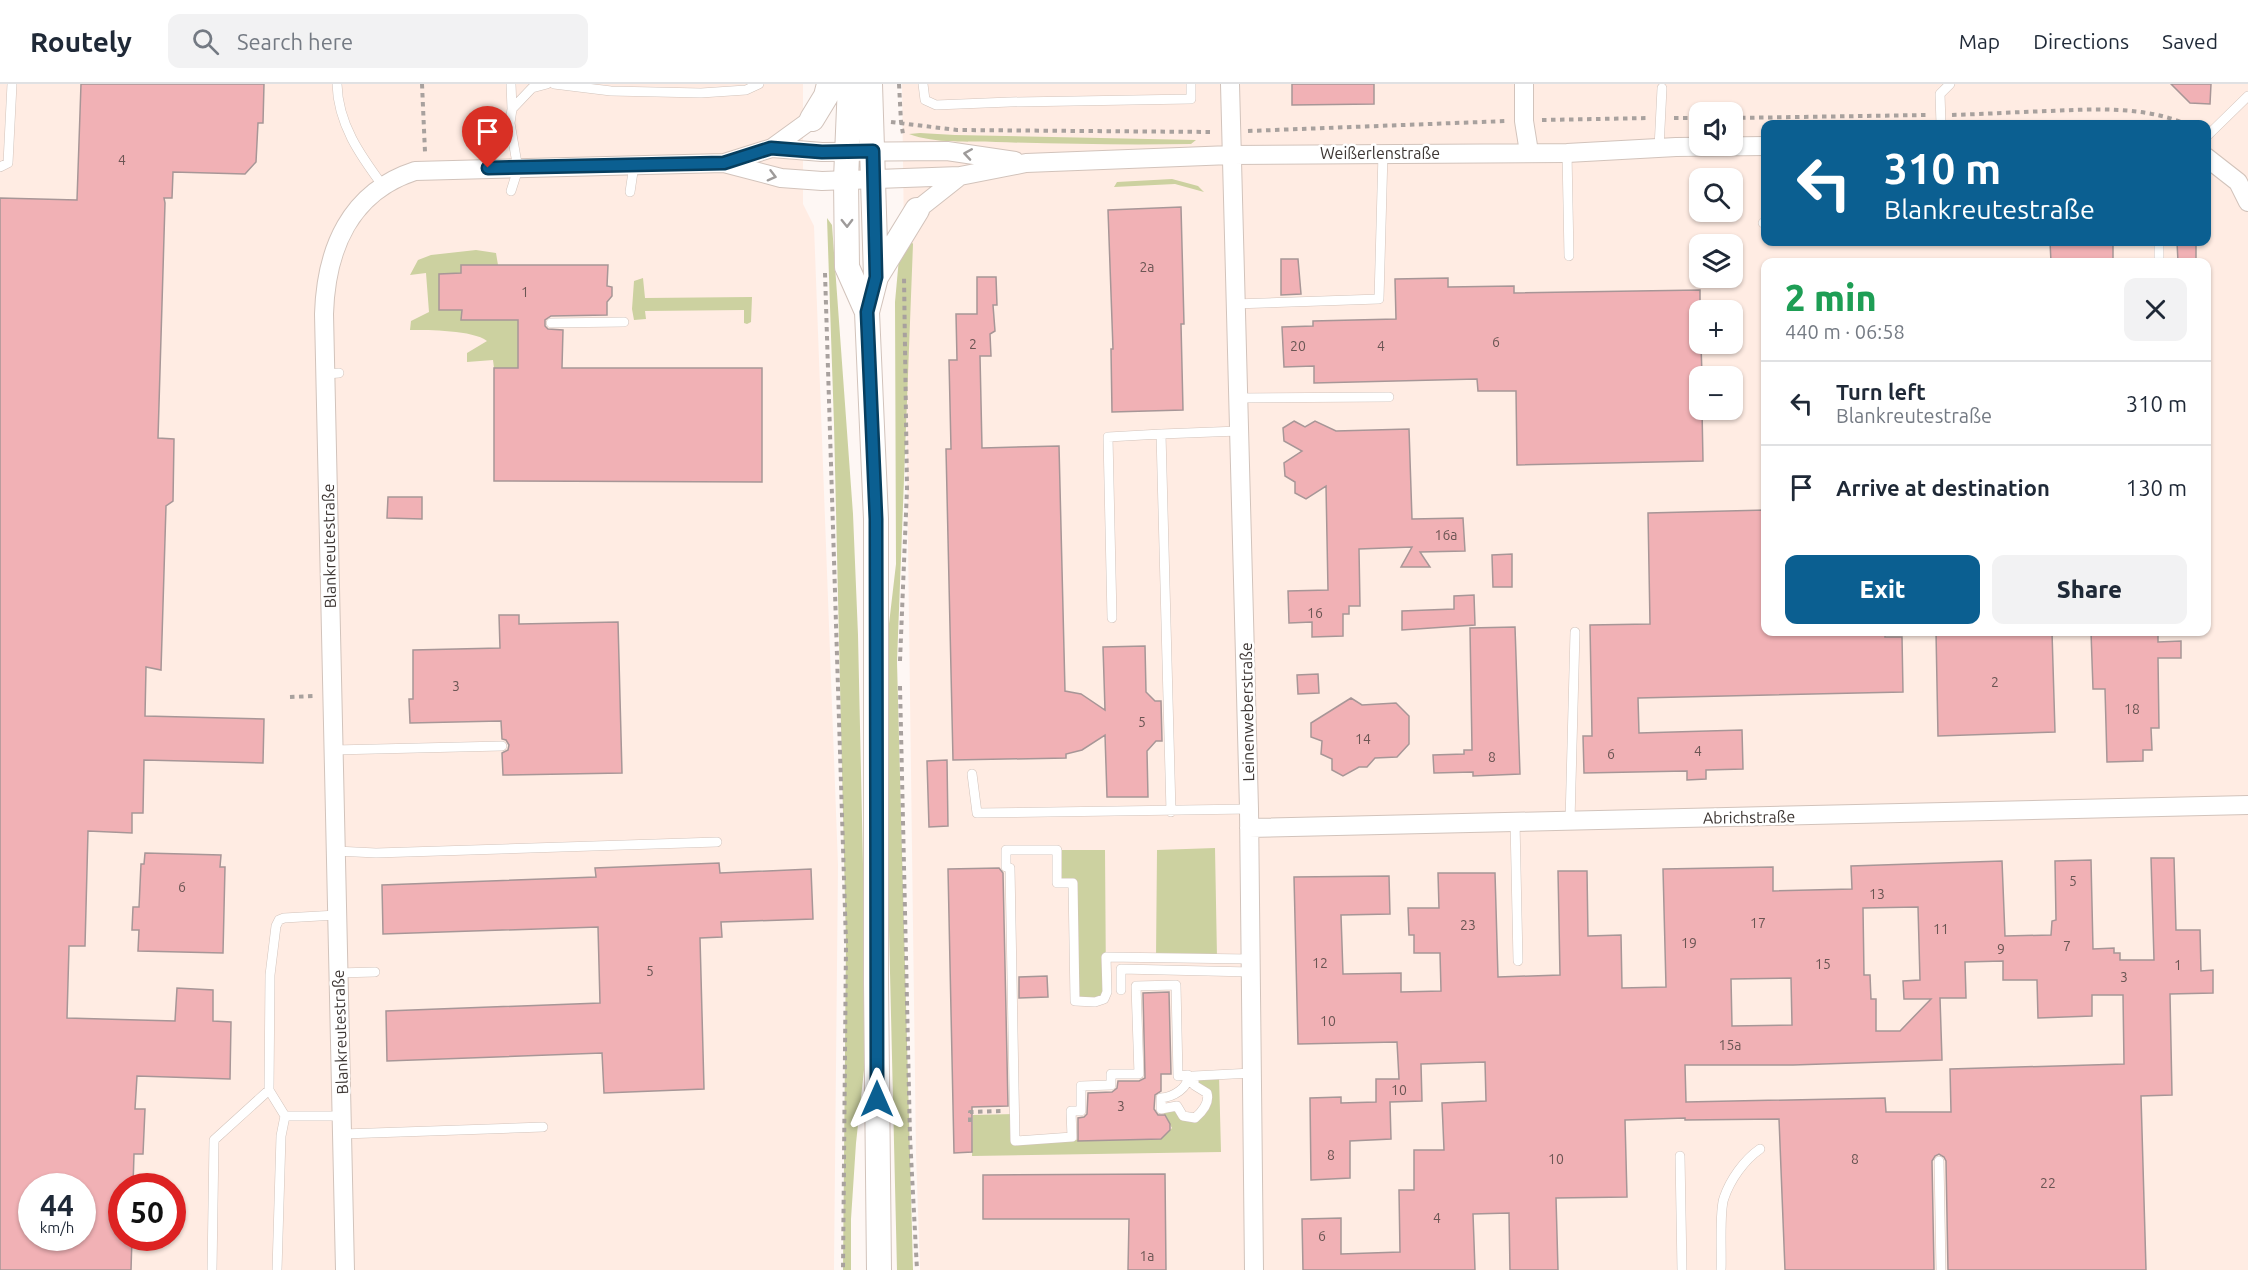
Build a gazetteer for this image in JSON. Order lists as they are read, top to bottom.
{
  "streets": {
    "street": [
      "Weißerlenstraße",
      "Blankreutestraße",
      "Leinenweberstraße",
      "Abrichstraße"
    ]
  },
  "crossings": [
    ["Weißerlenstraße", "Blankreutestraße"],
    ["Weißerlenstraße", "Leinenweberstraße"],
    ["Leinenweberstraße", "Abrichstraße"]
  ],
  "house_numbers": [
    "4",
    "2a",
    "1",
    "6",
    "2",
    "20",
    "4",
    "16a",
    "16",
    "2",
    "3",
    "18",
    "5",
    "14",
    "4",
    "6",
    "8",
    "5",
    "6",
    "13",
    "17",
    "23",
    "11",
    "19",
    "7",
    "9",
    "12",
    "15",
    "1",
    "5",
    "3",
    "10",
    "15a",
    "10",
    "3",
    "8",
    "10",
    "8",
    "22",
    "4",
    "6",
    "1a"
  ],
  "page": {
    "header": "Routely",
    "search": "Search here",
    "nav": ["Map", "Directions", "Saved"],
    "map_buttons": ["+", "−"],
    "turn": ["310 m", "Blankreutestraße"],
    "heading": ["2 min", "440 m · 06:58"],
    "list": [
      {
        "name": "Turn left",
        "note": "Blankreutestraße",
        "value": "310 m"
      },
      {
        "name": "Arrive at destination",
        "value": "130 m"
      }
    ],
    "buttons": ["Exit", "Share"],
    "speed": "44 km/h",
    "limit": "50"
  }
}
